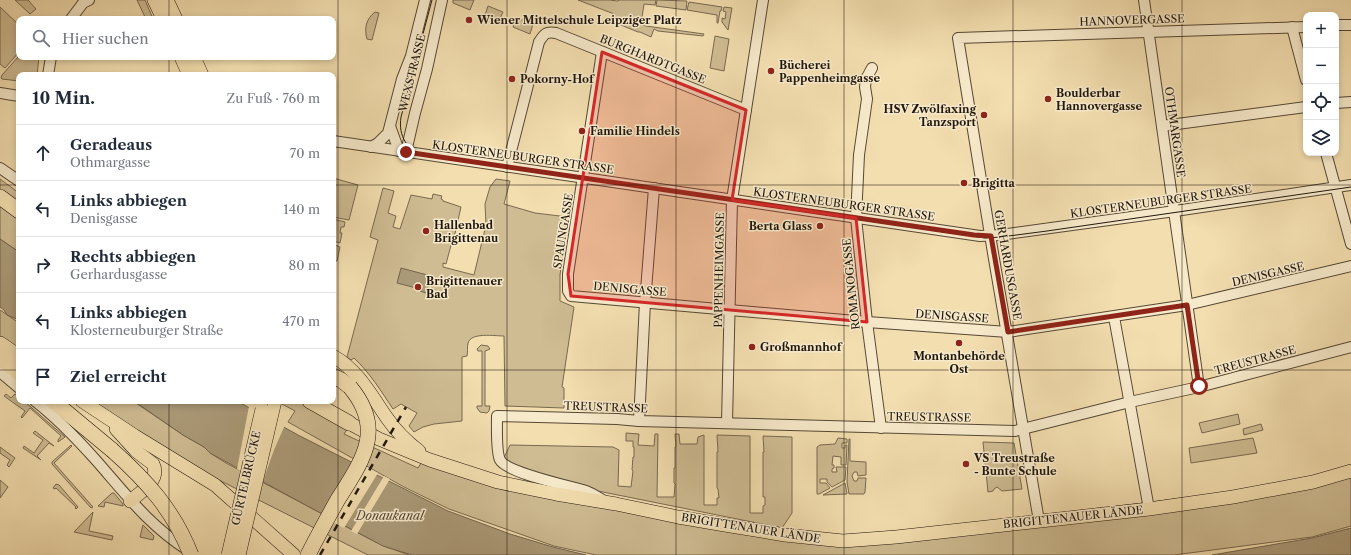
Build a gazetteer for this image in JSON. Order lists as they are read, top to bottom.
{
  "streets": {
    "highway": ["BRIGITTENAUER LÄNDE"],
    "main road": ["GÜRTELBRÜCKE"],
    "street": [
      "HANNOVERGASSE",
      "BURGHARDTGASSE",
      "WEXSTRASSE",
      "OTHMARGASSE",
      "KLOSTERNEUBURGER STRASSE",
      "SPAUNGASSE",
      "GERHARDUSGASSE",
      "PAPPENHEIMGASSE",
      "DENISGASSE",
      "ROMANOGASSE",
      "TREUSTRASSE"
    ]
  },
  "crossings": [
    ["HANNOVERGASSE", "OTHMARGASSE"],
    ["HANNOVERGASSE", "GERHARDUSGASSE"],
    ["BURGHARDTGASSE", "KLOSTERNEUBURGER STRASSE"],
    ["BURGHARDTGASSE", "SPAUNGASSE"],
    ["BURGHARDTGASSE", "PAPPENHEIMGASSE"],
    ["WEXSTRASSE", "KLOSTERNEUBURGER STRASSE"],
    ["OTHMARGASSE", "KLOSTERNEUBURGER STRASSE"],
    ["OTHMARGASSE", "DENISGASSE"],
    ["OTHMARGASSE", "TREUSTRASSE"],
    ["KLOSTERNEUBURGER STRASSE", "SPAUNGASSE"],
    ["KLOSTERNEUBURGER STRASSE", "GERHARDUSGASSE"],
    ["KLOSTERNEUBURGER STRASSE", "PAPPENHEIMGASSE"],
    ["KLOSTERNEUBURGER STRASSE", "ROMANOGASSE"],
    ["SPAUNGASSE", "DENISGASSE"],
    ["GERHARDUSGASSE", "DENISGASSE"],
    ["GERHARDUSGASSE", "TREUSTRASSE"],
    ["GERHARDUSGASSE", "BRIGITTENAUER LÄNDE"],
    ["PAPPENHEIMGASSE", "DENISGASSE"],
    ["PAPPENHEIMGASSE", "TREUSTRASSE"],
    ["DENISGASSE", "ROMANOGASSE"],
    ["ROMANOGASSE", "TREUSTRASSE"],
    ["TREUSTRASSE", "BRIGITTENAUER LÄNDE"]
  ],
  "water": ["Donaukanal"],
  "places": [
    "Wiener Mittelschule Leipziger Platz",
    "Bücherei Pappenheimgasse",
    "Pokorny-Hof",
    "Boulderbar Hannovergasse",
    "HSV Zwölfaxing Tanzsport",
    "Familie Hindels",
    "Brigitta",
    "Berta Glass",
    "Hallenbad Brigittenau",
    "Brigittenauer Bad",
    "Montanbehörde Ost",
    "Großmannhof",
    "VS Treustraße - Bunte Schule"
  ],
  "page": {
    "map_buttons": ["+", "−"],
    "search": "Hier suchen",
    "heading": ["10 Min.", "Zu Fuß · 760 m"],
    "list": [
      ["Geradeaus", "Othmargasse", "70 m"],
      ["Links abbiegen", "Denisgasse", "140 m"],
      ["Rechts abbiegen", "Gerhardusgasse", "80 m"],
      ["Links abbiegen", "Klosterneuburger Straße", "470 m"],
      "Ziel erreicht"
    ]
  }
}
